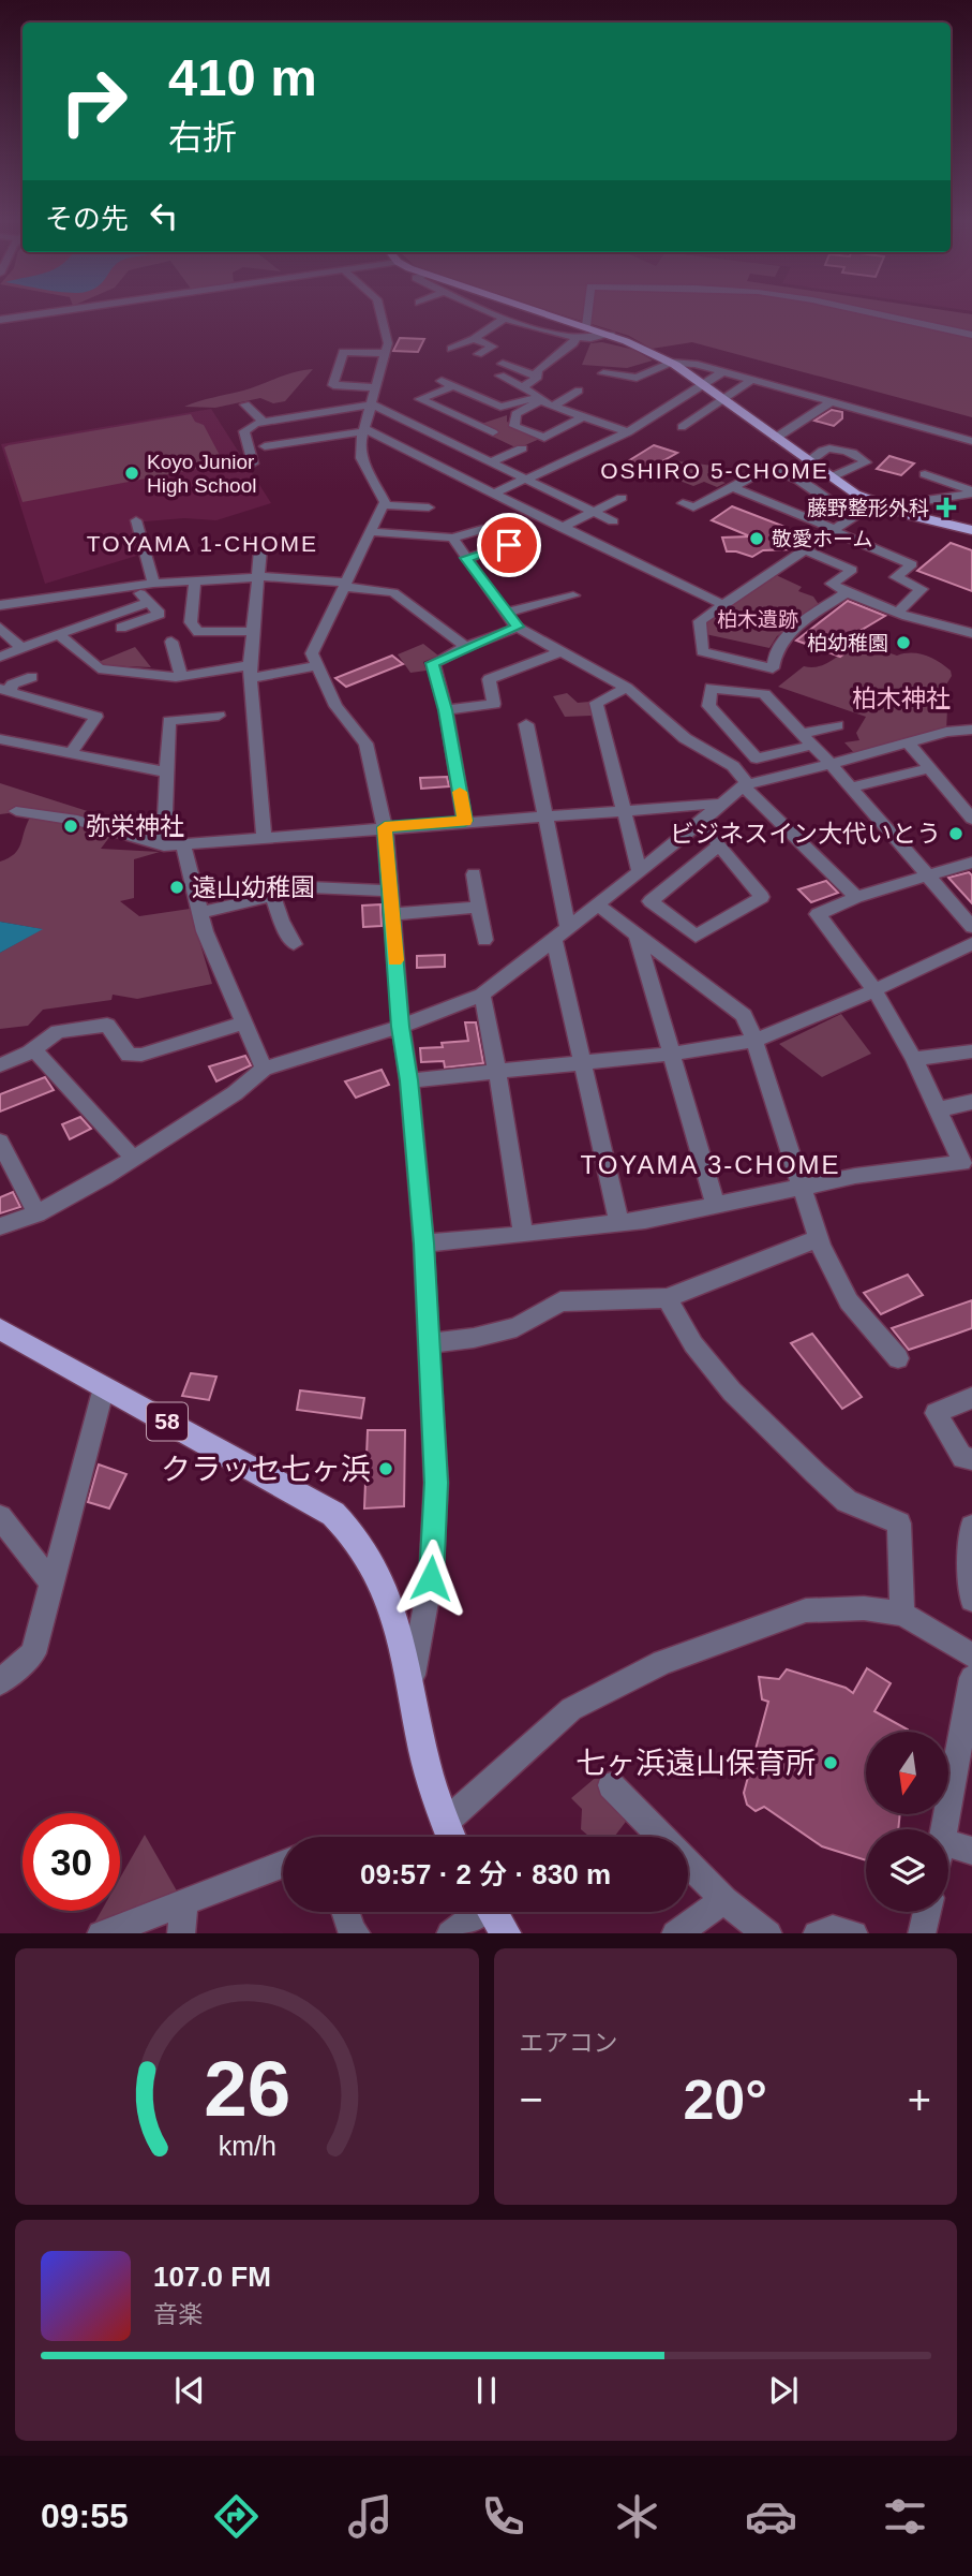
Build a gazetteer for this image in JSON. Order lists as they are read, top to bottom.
{
  "streets": {
    "main road": ["58"]
  },
  "districts": ["OSHIRO 5-CHOME", "TOYAMA 1-CHOME", "TOYAMA 3-CHOME"],
  "parks": ["柏木遺跡", "柏木神社"],
  "places": {
    "other": [
      "Koyo Junior High School",
      "敬愛ホーム",
      "柏幼稚園",
      "弥栄神社",
      "ビジネスイン大代いとう",
      "遠山幼稚園",
      "クラッセ七ヶ浜",
      "七ヶ浜遠山保育所"
    ],
    "health": ["藤野整形外科"]
  },
  "north": "bottom",
  "page": {
    "turn": ["410 m", "右折"],
    "then": "その先",
    "limit": "30",
    "trip": "09:57 · 2 分 · 830 m",
    "tile": "エアコン",
    "heat": ["−", "20°", "+"],
    "song": ["107.0 FM", "音楽"],
    "tabs": "09:55",
    "gauge": ["26", "km/h"]
  }
}
